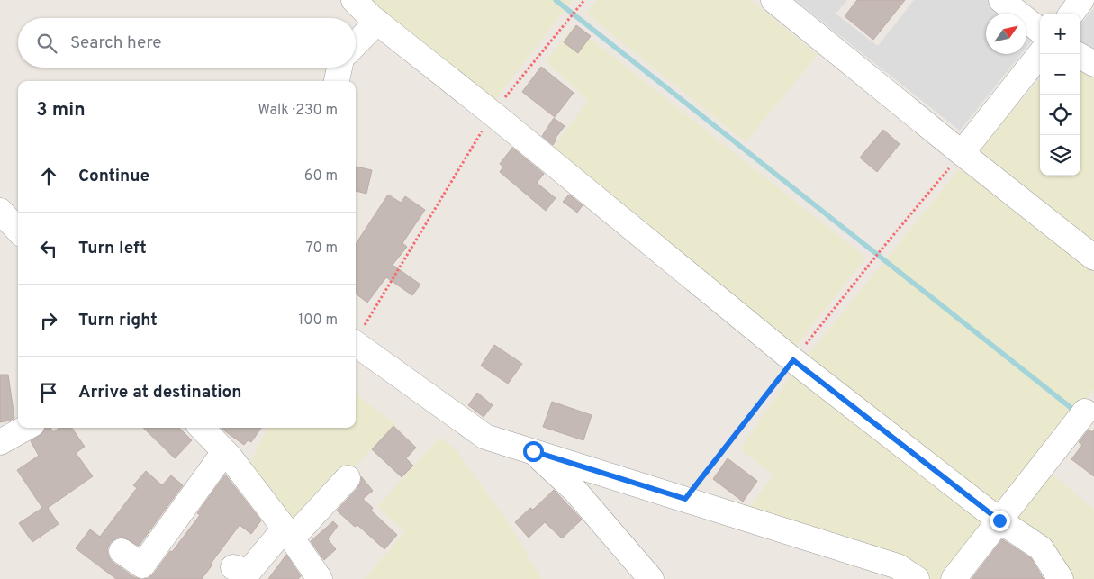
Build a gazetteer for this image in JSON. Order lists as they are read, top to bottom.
{
  "north": "top right",
  "page": {
    "map_buttons": ["+", "−"],
    "search": "Search here",
    "heading": ["3 min", "Walk · 230 m"],
    "list": [
      ["Continue", "60 m"],
      ["Turn left", "70 m"],
      ["Turn right", "100 m"],
      "Arrive at destination"
    ]
  }
}
